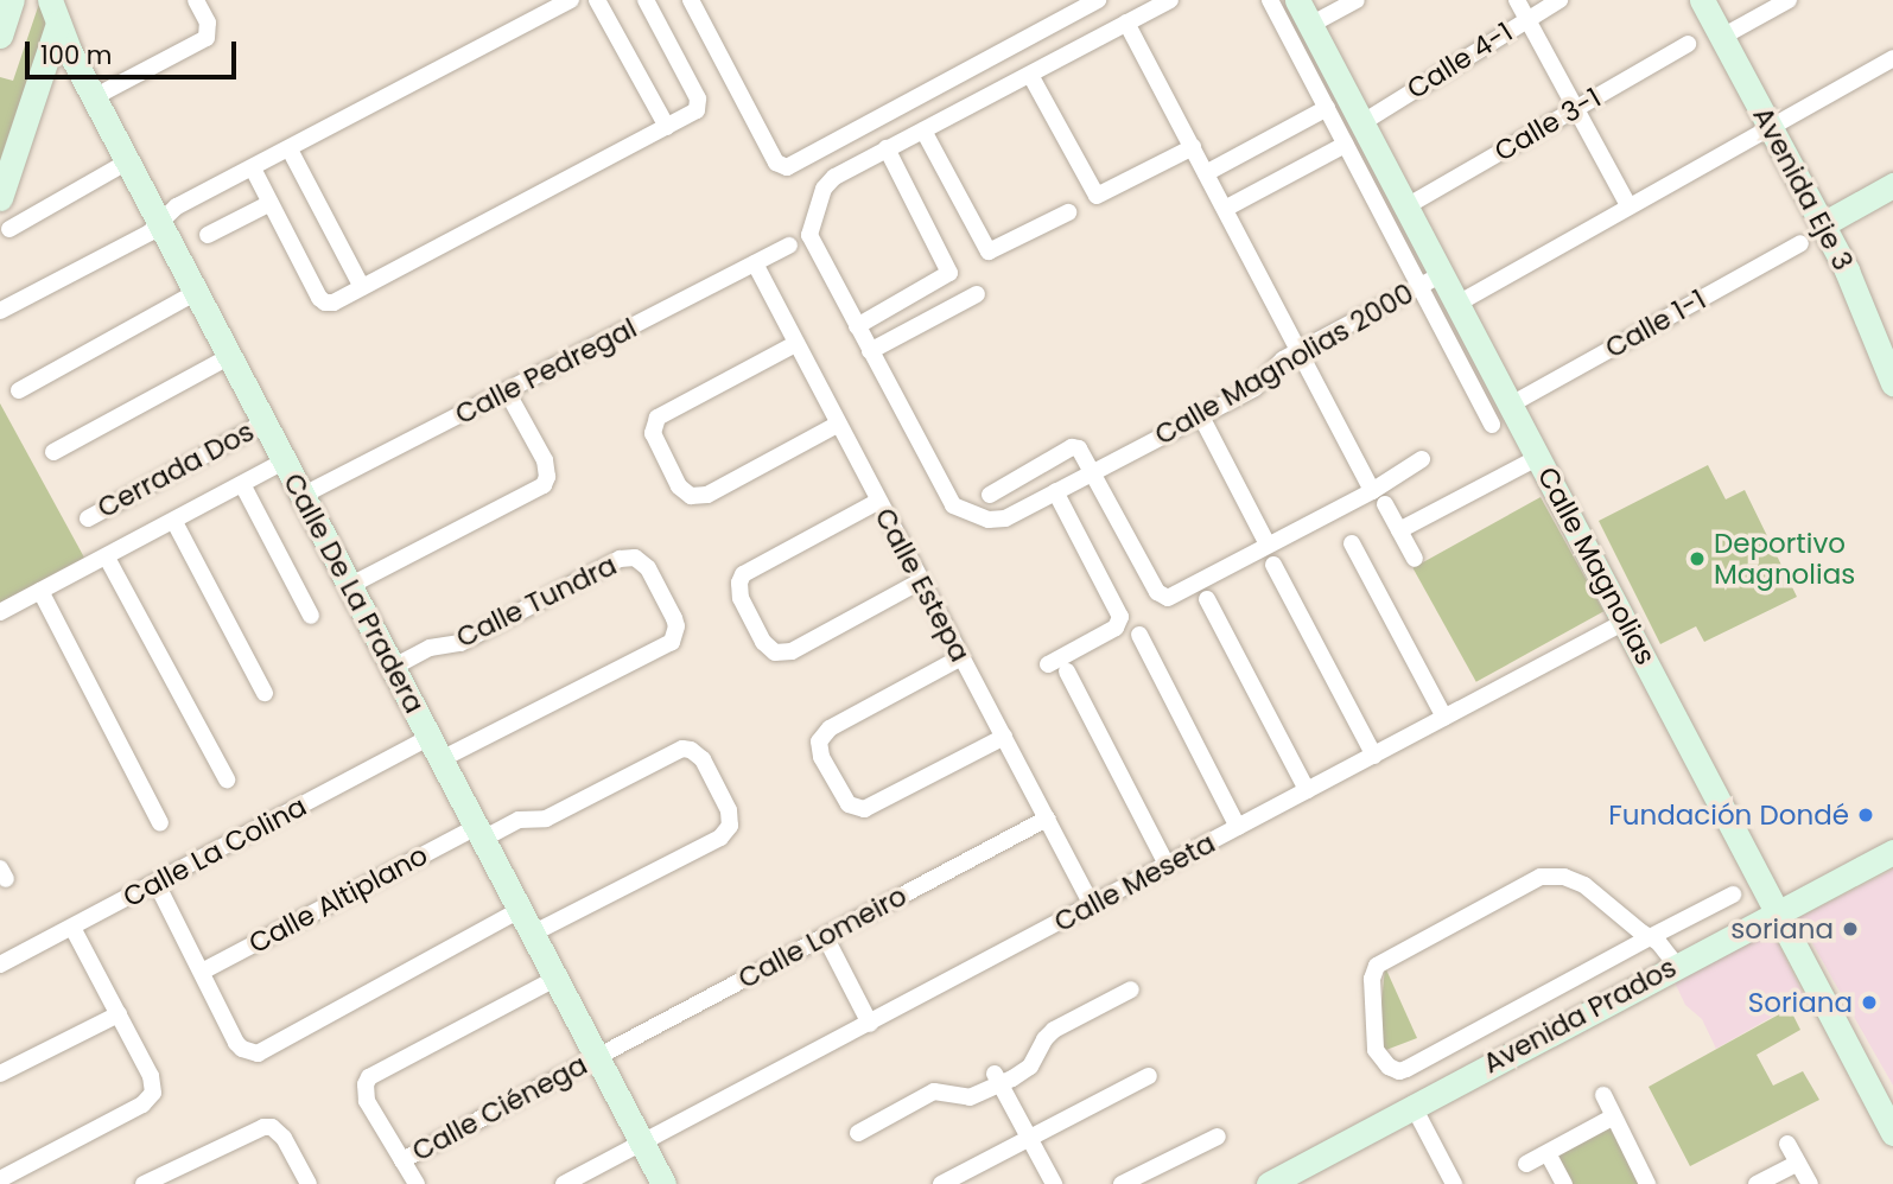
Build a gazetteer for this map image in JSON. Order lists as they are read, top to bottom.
{
  "streets": {
    "main road": [
      "Avenida Eje 3",
      "Calle Magnolias",
      "Calle De La Pradera",
      "Avenida Prados"
    ],
    "street": [
      "Calle 4-1",
      "Calle 3-1",
      "Calle 1-1",
      "Calle Magnolias 2000",
      "Calle Pedregal",
      "Cerrada Dos",
      "Calle Estepa",
      "Calle Tundra",
      "Calle La Colina",
      "Calle Meseta",
      "Calle Altiplano",
      "Calle Lomeiro",
      "Calle Ciénega"
    ]
  },
  "crossings": [
    ["Calle 4-1", "Calle Magnolias"],
    ["Calle 3-1", "Calle Magnolias"],
    ["Calle 1-1", "Calle Magnolias"],
    ["Calle Magnolias 2000", "Calle Magnolias"],
    ["Calle Pedregal", "Calle Estepa"],
    ["Calle Pedregal", "Calle De La Pradera"],
    ["Cerrada Dos", "Calle De La Pradera"],
    ["Calle Magnolias", "Calle Meseta"],
    ["Calle Magnolias", "Avenida Prados"],
    ["Calle Estepa", "Calle Meseta"],
    ["Calle Estepa", "Calle Lomeiro"],
    ["Calle De La Pradera", "Calle Tundra"],
    ["Calle De La Pradera", "Calle La Colina"],
    ["Calle De La Pradera", "Calle Meseta"],
    ["Calle De La Pradera", "Calle Altiplano"],
    ["Calle De La Pradera", "Calle Lomeiro"],
    ["Calle De La Pradera", "Calle Ciénega"],
    ["Calle Lomeiro", "Calle Ciénega"]
  ],
  "places": [
    "Deportivo Magnolias",
    "Fundación Dondé",
    "soriana",
    "Soriana"
  ],
  "scale_bar": "100 m"
}
